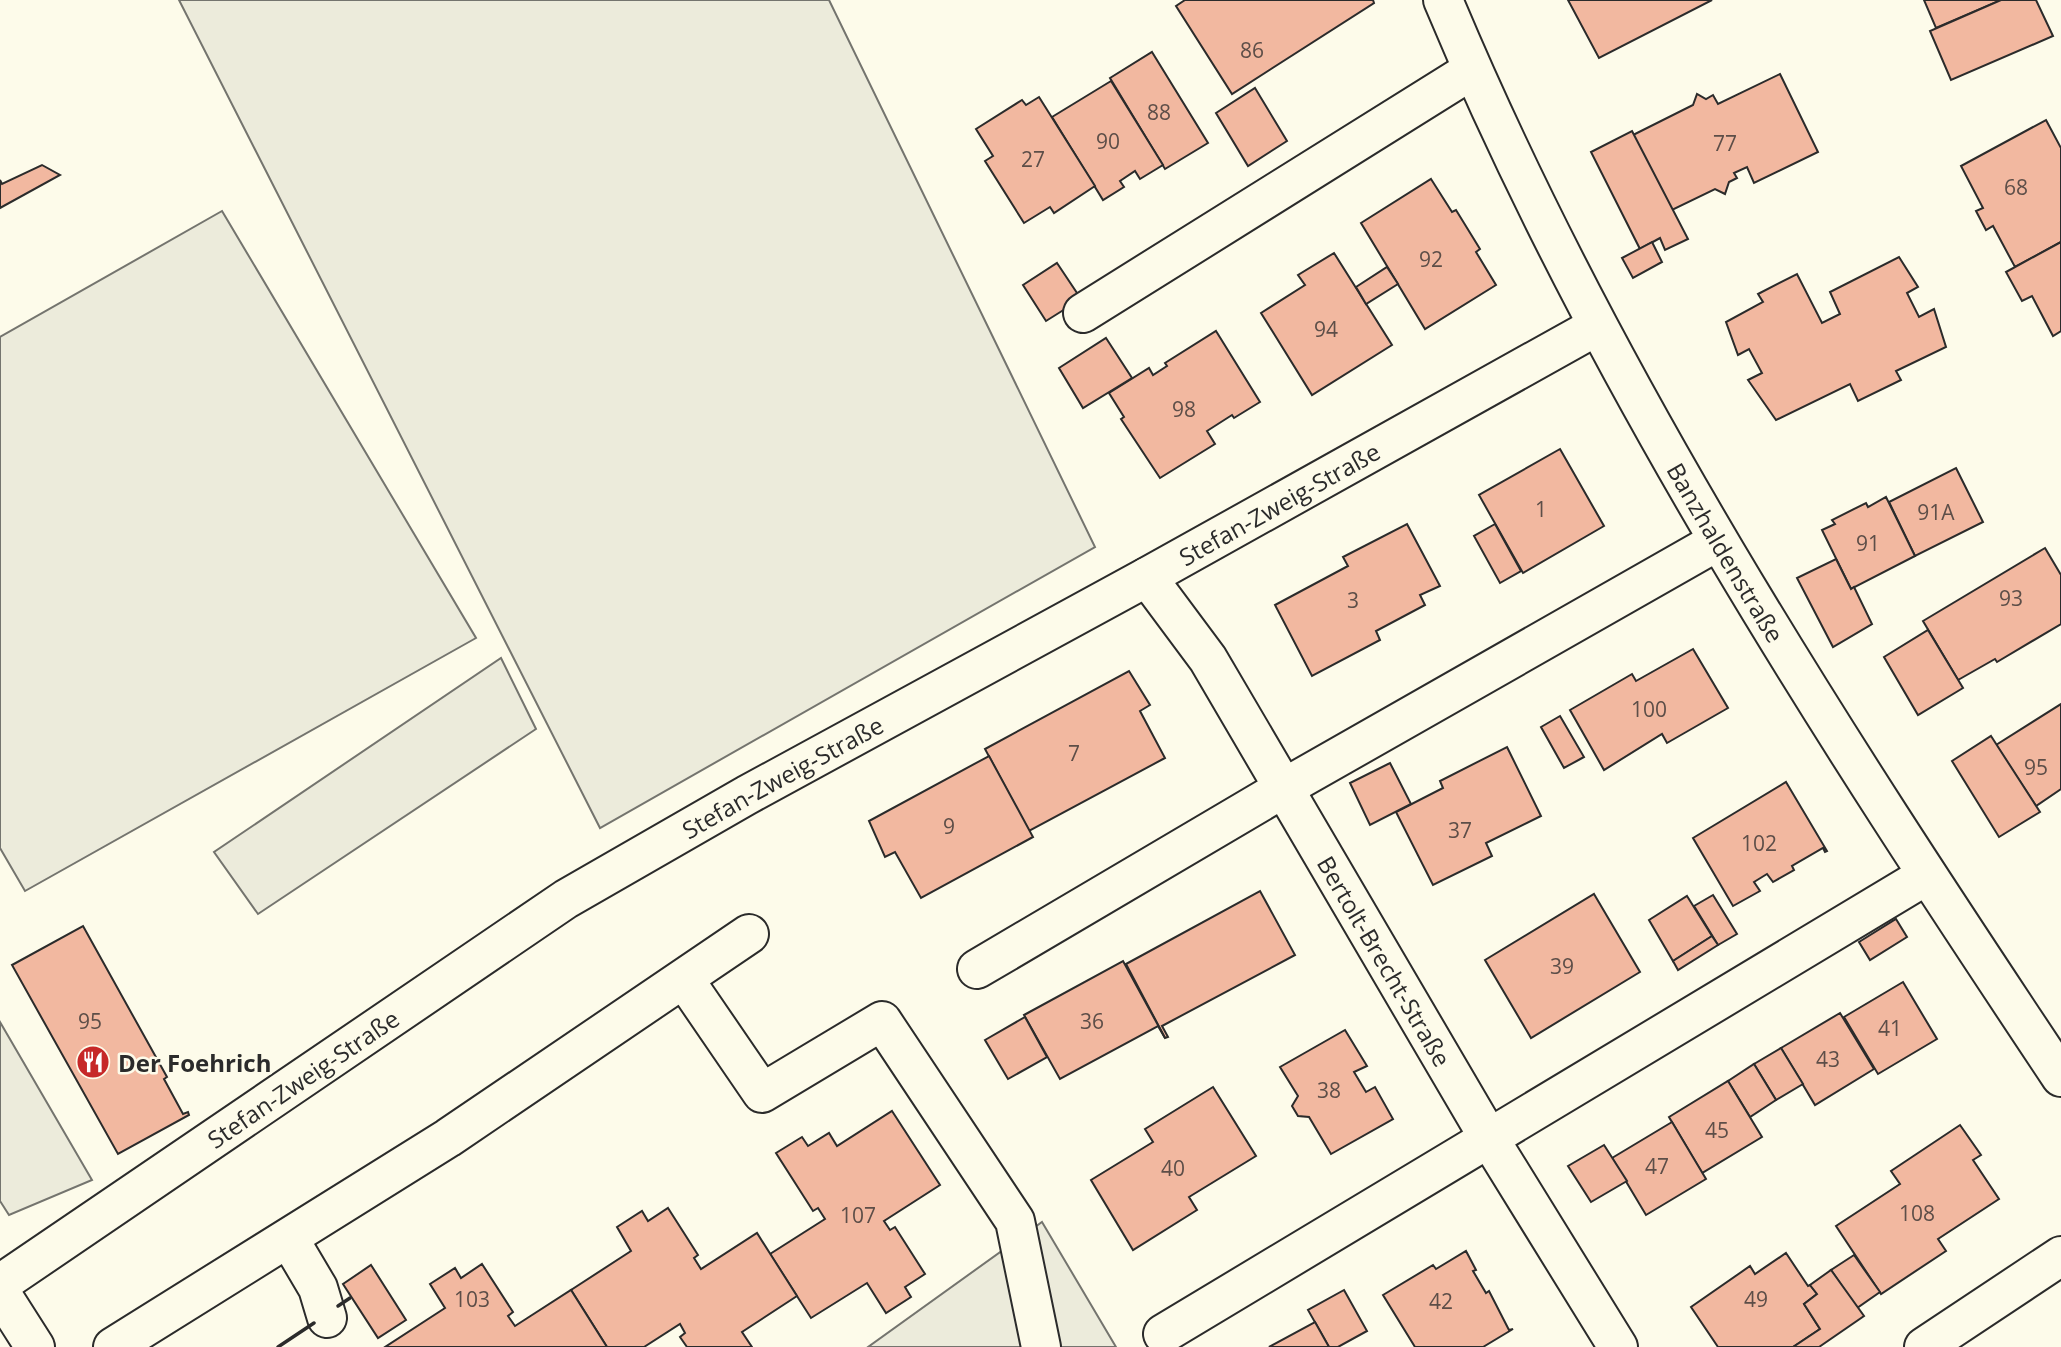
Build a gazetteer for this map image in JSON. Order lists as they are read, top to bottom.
{
  "streets": {
    "street": ["Stefan-Zweig-Straße", "Banzhaldenstraße", "Bertolt-Brecht-Straße"]
  },
  "crossings": [
    ["Stefan-Zweig-Straße", "Banzhaldenstraße"],
    ["Stefan-Zweig-Straße", "Bertolt-Brecht-Straße"]
  ],
  "places": {
    "restaurant": ["Der Foehrich"]
  },
  "house_numbers": [
    "86",
    "88",
    "90",
    "77",
    "27",
    "68",
    "92",
    "94",
    "98",
    "1",
    "91A",
    "91",
    "93",
    "3",
    "100",
    "7",
    "95",
    "9",
    "37",
    "102",
    "39",
    "95",
    "36",
    "41",
    "43",
    "38",
    "45",
    "47",
    "40",
    "108",
    "107",
    "103",
    "49",
    "42"
  ]
}
